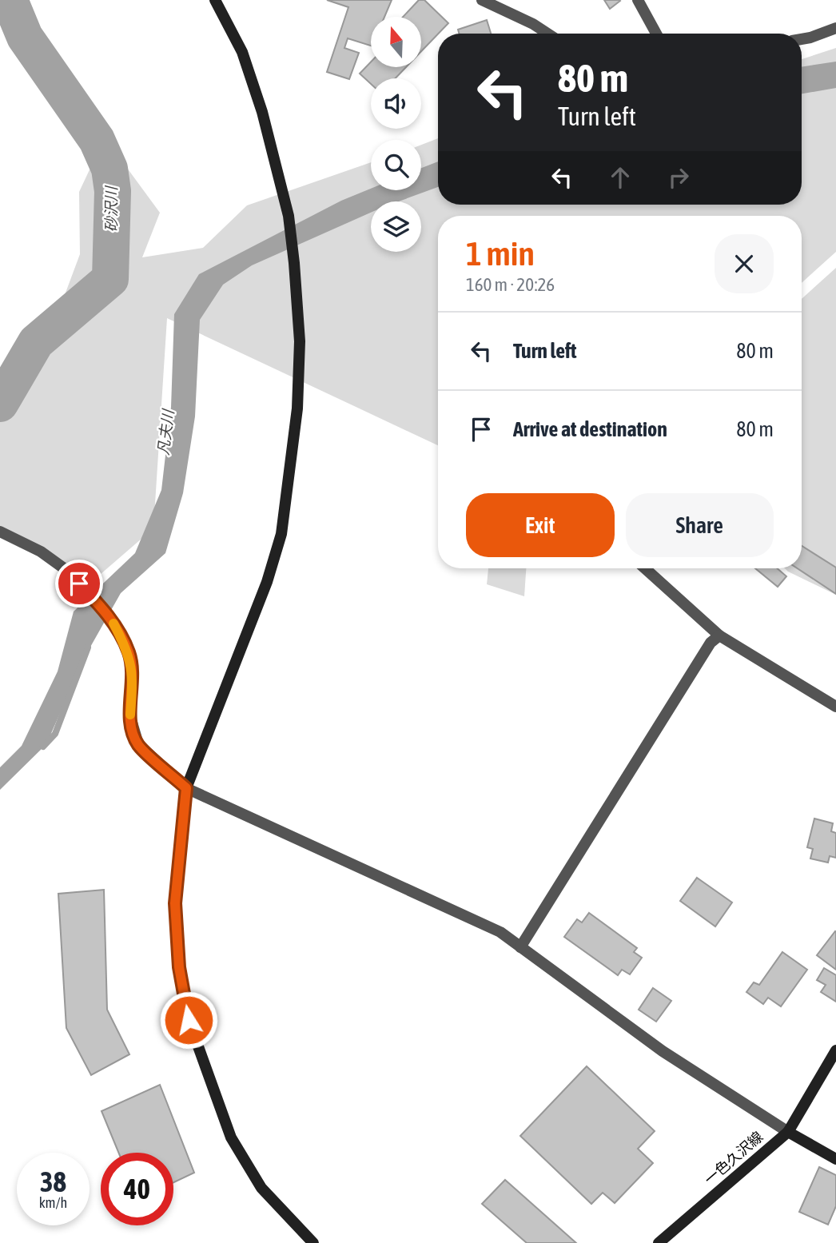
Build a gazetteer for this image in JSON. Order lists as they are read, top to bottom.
{
  "streets": {
    "street": ["一色久沢線"]
  },
  "water": ["砂沢川", "凡夫川"],
  "north": "top",
  "page": {
    "turn": ["80 m", "Turn left"],
    "heading": ["1 min", "160 m · 20:26"],
    "list": [
      {
        "name": "Turn left",
        "value": "80 m"
      },
      {
        "name": "Arrive at destination",
        "value": "80 m"
      }
    ],
    "buttons": ["Exit", "Share"],
    "speed": "38 km/h",
    "limit": "40"
  }
}
